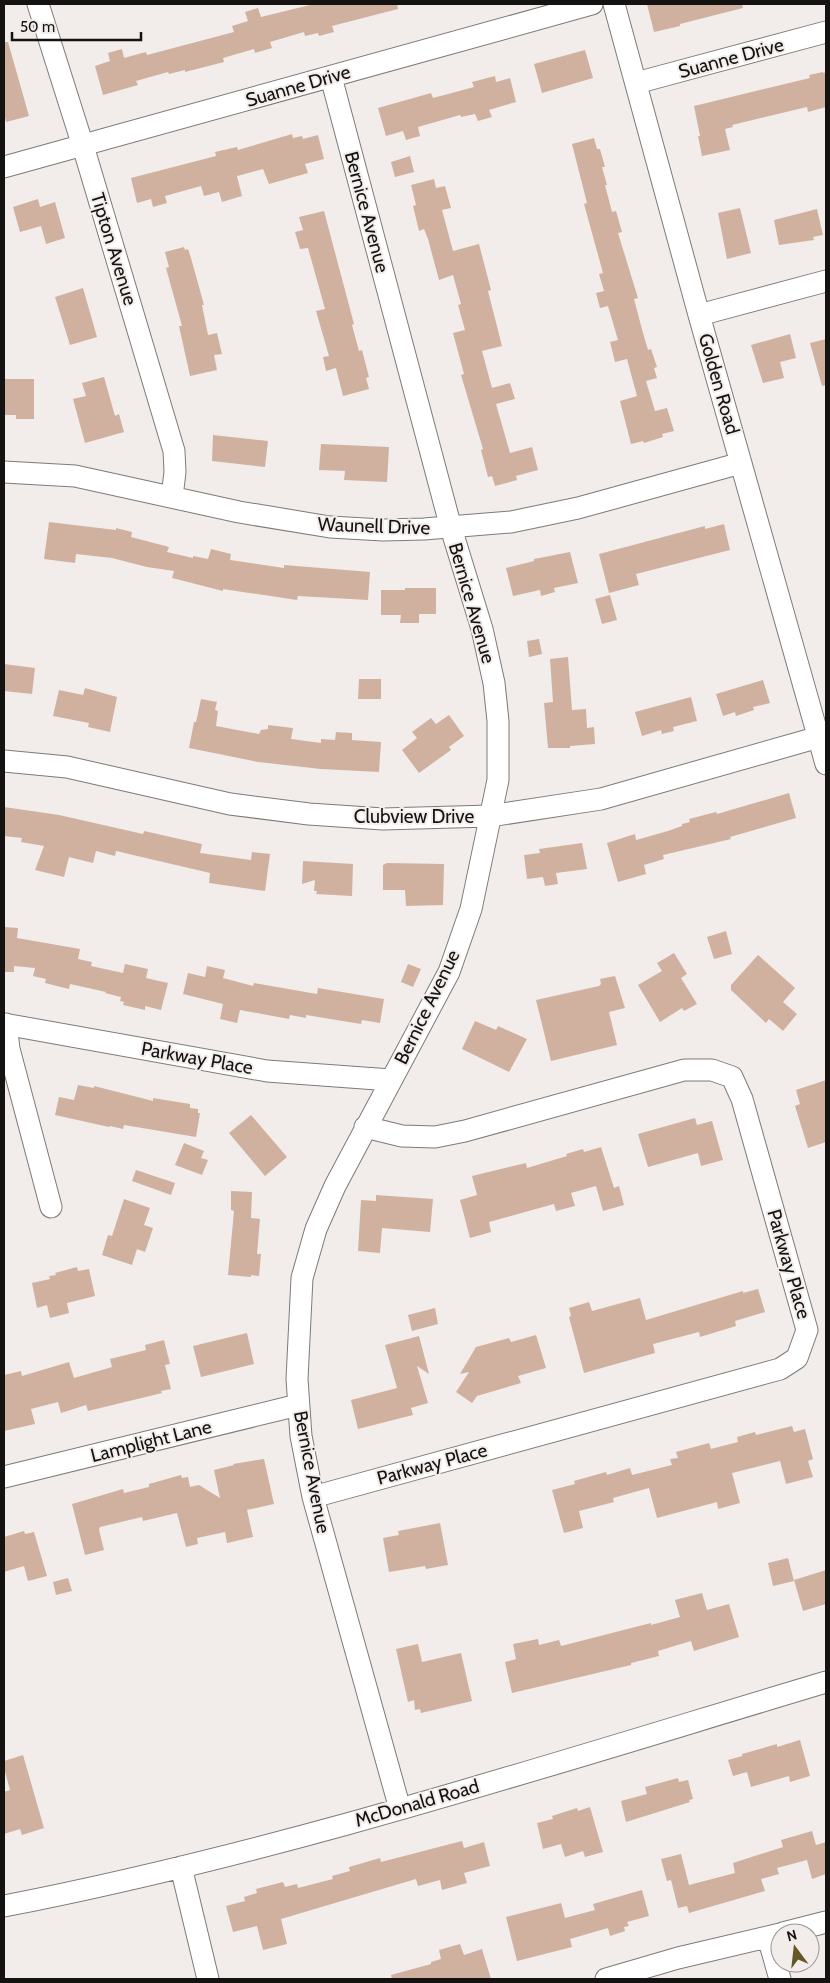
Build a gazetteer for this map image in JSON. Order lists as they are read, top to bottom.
{
  "streets": {
    "street": [
      "Suanne Drive",
      "Bernice Avenue",
      "Tipton Avenue",
      "Golden Road",
      "Waunell Drive",
      "Clubview Drive",
      "Parkway Place",
      "Lamplight Lane",
      "McDonald Road"
    ]
  },
  "crossings": [
    ["Suanne Drive", "Bernice Avenue"],
    ["Suanne Drive", "Tipton Avenue"],
    ["Suanne Drive", "Golden Road"],
    ["Bernice Avenue", "Waunell Drive"],
    ["Bernice Avenue", "Clubview Drive"],
    ["Bernice Avenue", "Parkway Place"],
    ["Bernice Avenue", "Lamplight Lane"],
    ["Bernice Avenue", "McDonald Road"],
    ["Tipton Avenue", "Waunell Drive"],
    ["Golden Road", "Waunell Drive"],
    ["Golden Road", "Clubview Drive"]
  ],
  "scale_bar": "50 m",
  "north": "top"
}
